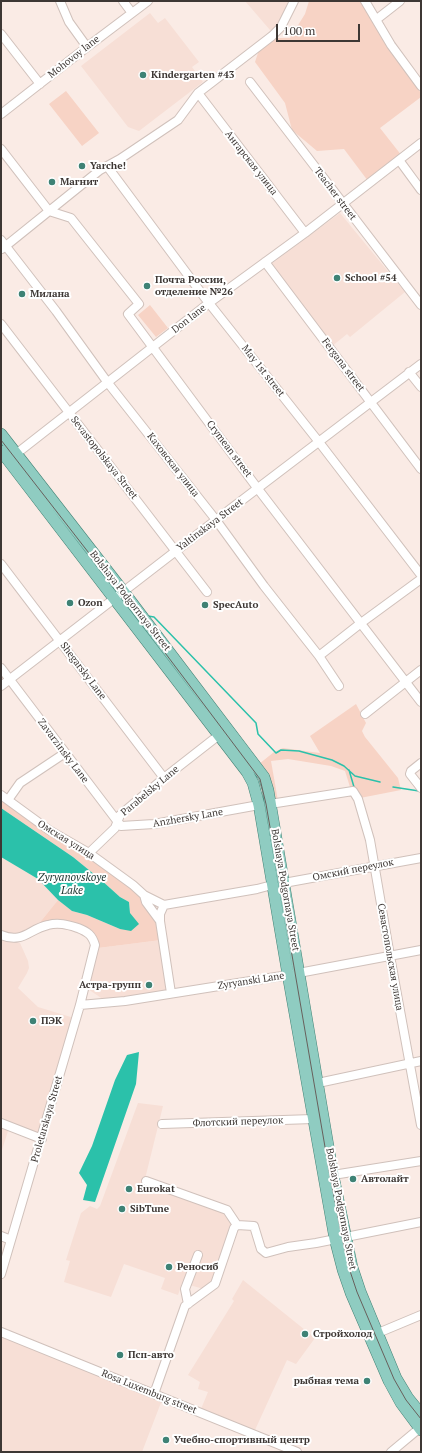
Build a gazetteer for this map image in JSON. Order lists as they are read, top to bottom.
{
  "streets": {
    "main road": ["Bolshaya Podgornaya Street"],
    "street": [
      "Mohovoy lane",
      "Ангарская улица",
      "Teacher street",
      "Don lane",
      "Fergana street",
      "May 1st street",
      "Crymean street",
      "Sevastopolskaya Street",
      "Каховская улица",
      "Yaltinskaya Street",
      "Shegarsky Lane",
      "Zavarzinsky Lane",
      "Parabelsky Lane",
      "Anzhersky Lane",
      "Омская улица",
      "Омский переулок",
      "Севастопольская улица",
      "Zyryanski Lane",
      "Proletarskaya Street",
      "Флотский переулок",
      "Rosa Luxemburg street"
    ]
  },
  "crossings": [
    ["Ангарская улица", "Don lane"],
    ["Teacher street", "Don lane"],
    ["Don lane", "Fergana street"],
    ["Don lane", "May 1st street"],
    ["Don lane", "Crymean street"],
    ["Don lane", "Sevastopolskaya Street"],
    ["Don lane", "Каховская улица"],
    ["Don lane", "Bolshaya Podgornaya Street"],
    ["Fergana street", "Yaltinskaya Street"],
    ["May 1st street", "Yaltinskaya Street"],
    ["Crymean street", "Yaltinskaya Street"],
    ["Sevastopolskaya Street", "Yaltinskaya Street"],
    ["Каховская улица", "Yaltinskaya Street"],
    ["Yaltinskaya Street", "Bolshaya Podgornaya Street"],
    ["Yaltinskaya Street", "Shegarsky Lane"],
    ["Yaltinskaya Street", "Zavarzinsky Lane"],
    ["Bolshaya Podgornaya Street", "Parabelsky Lane"],
    ["Bolshaya Podgornaya Street", "Anzhersky Lane"],
    ["Bolshaya Podgornaya Street", "Омский переулок"],
    ["Bolshaya Podgornaya Street", "Zyryanski Lane"],
    ["Bolshaya Podgornaya Street", "Флотский переулок"],
    ["Shegarsky Lane", "Parabelsky Lane"],
    ["Zavarzinsky Lane", "Parabelsky Lane"],
    ["Zavarzinsky Lane", "Anzhersky Lane"],
    ["Parabelsky Lane", "Anzhersky Lane"],
    ["Parabelsky Lane", "Омская улица"],
    ["Anzhersky Lane", "Севастопольская улица"],
    ["Омская улица", "Zyryanski Lane"],
    ["Омский переулок", "Севастопольская улица"],
    ["Севастопольская улица", "Zyryanski Lane"],
    ["Zyryanski Lane", "Proletarskaya Street"]
  ],
  "water": ["Zyryanovskoye Lake"],
  "places": [
    "Kindergarten #43",
    "Yarche!",
    "Магнит",
    "School #54",
    "Почта России, отделение №26",
    "Милана",
    "Ozon",
    "SpecAuto",
    "Астра-групп",
    "ПЭК",
    "Автолайт",
    "Eurokat",
    "SibTune",
    "Реносиб",
    "Стройхолод",
    "Псп-авто",
    "рыбная тема",
    "Учебно-спортивный центр"
  ],
  "scale_bar": "100 m"
}
